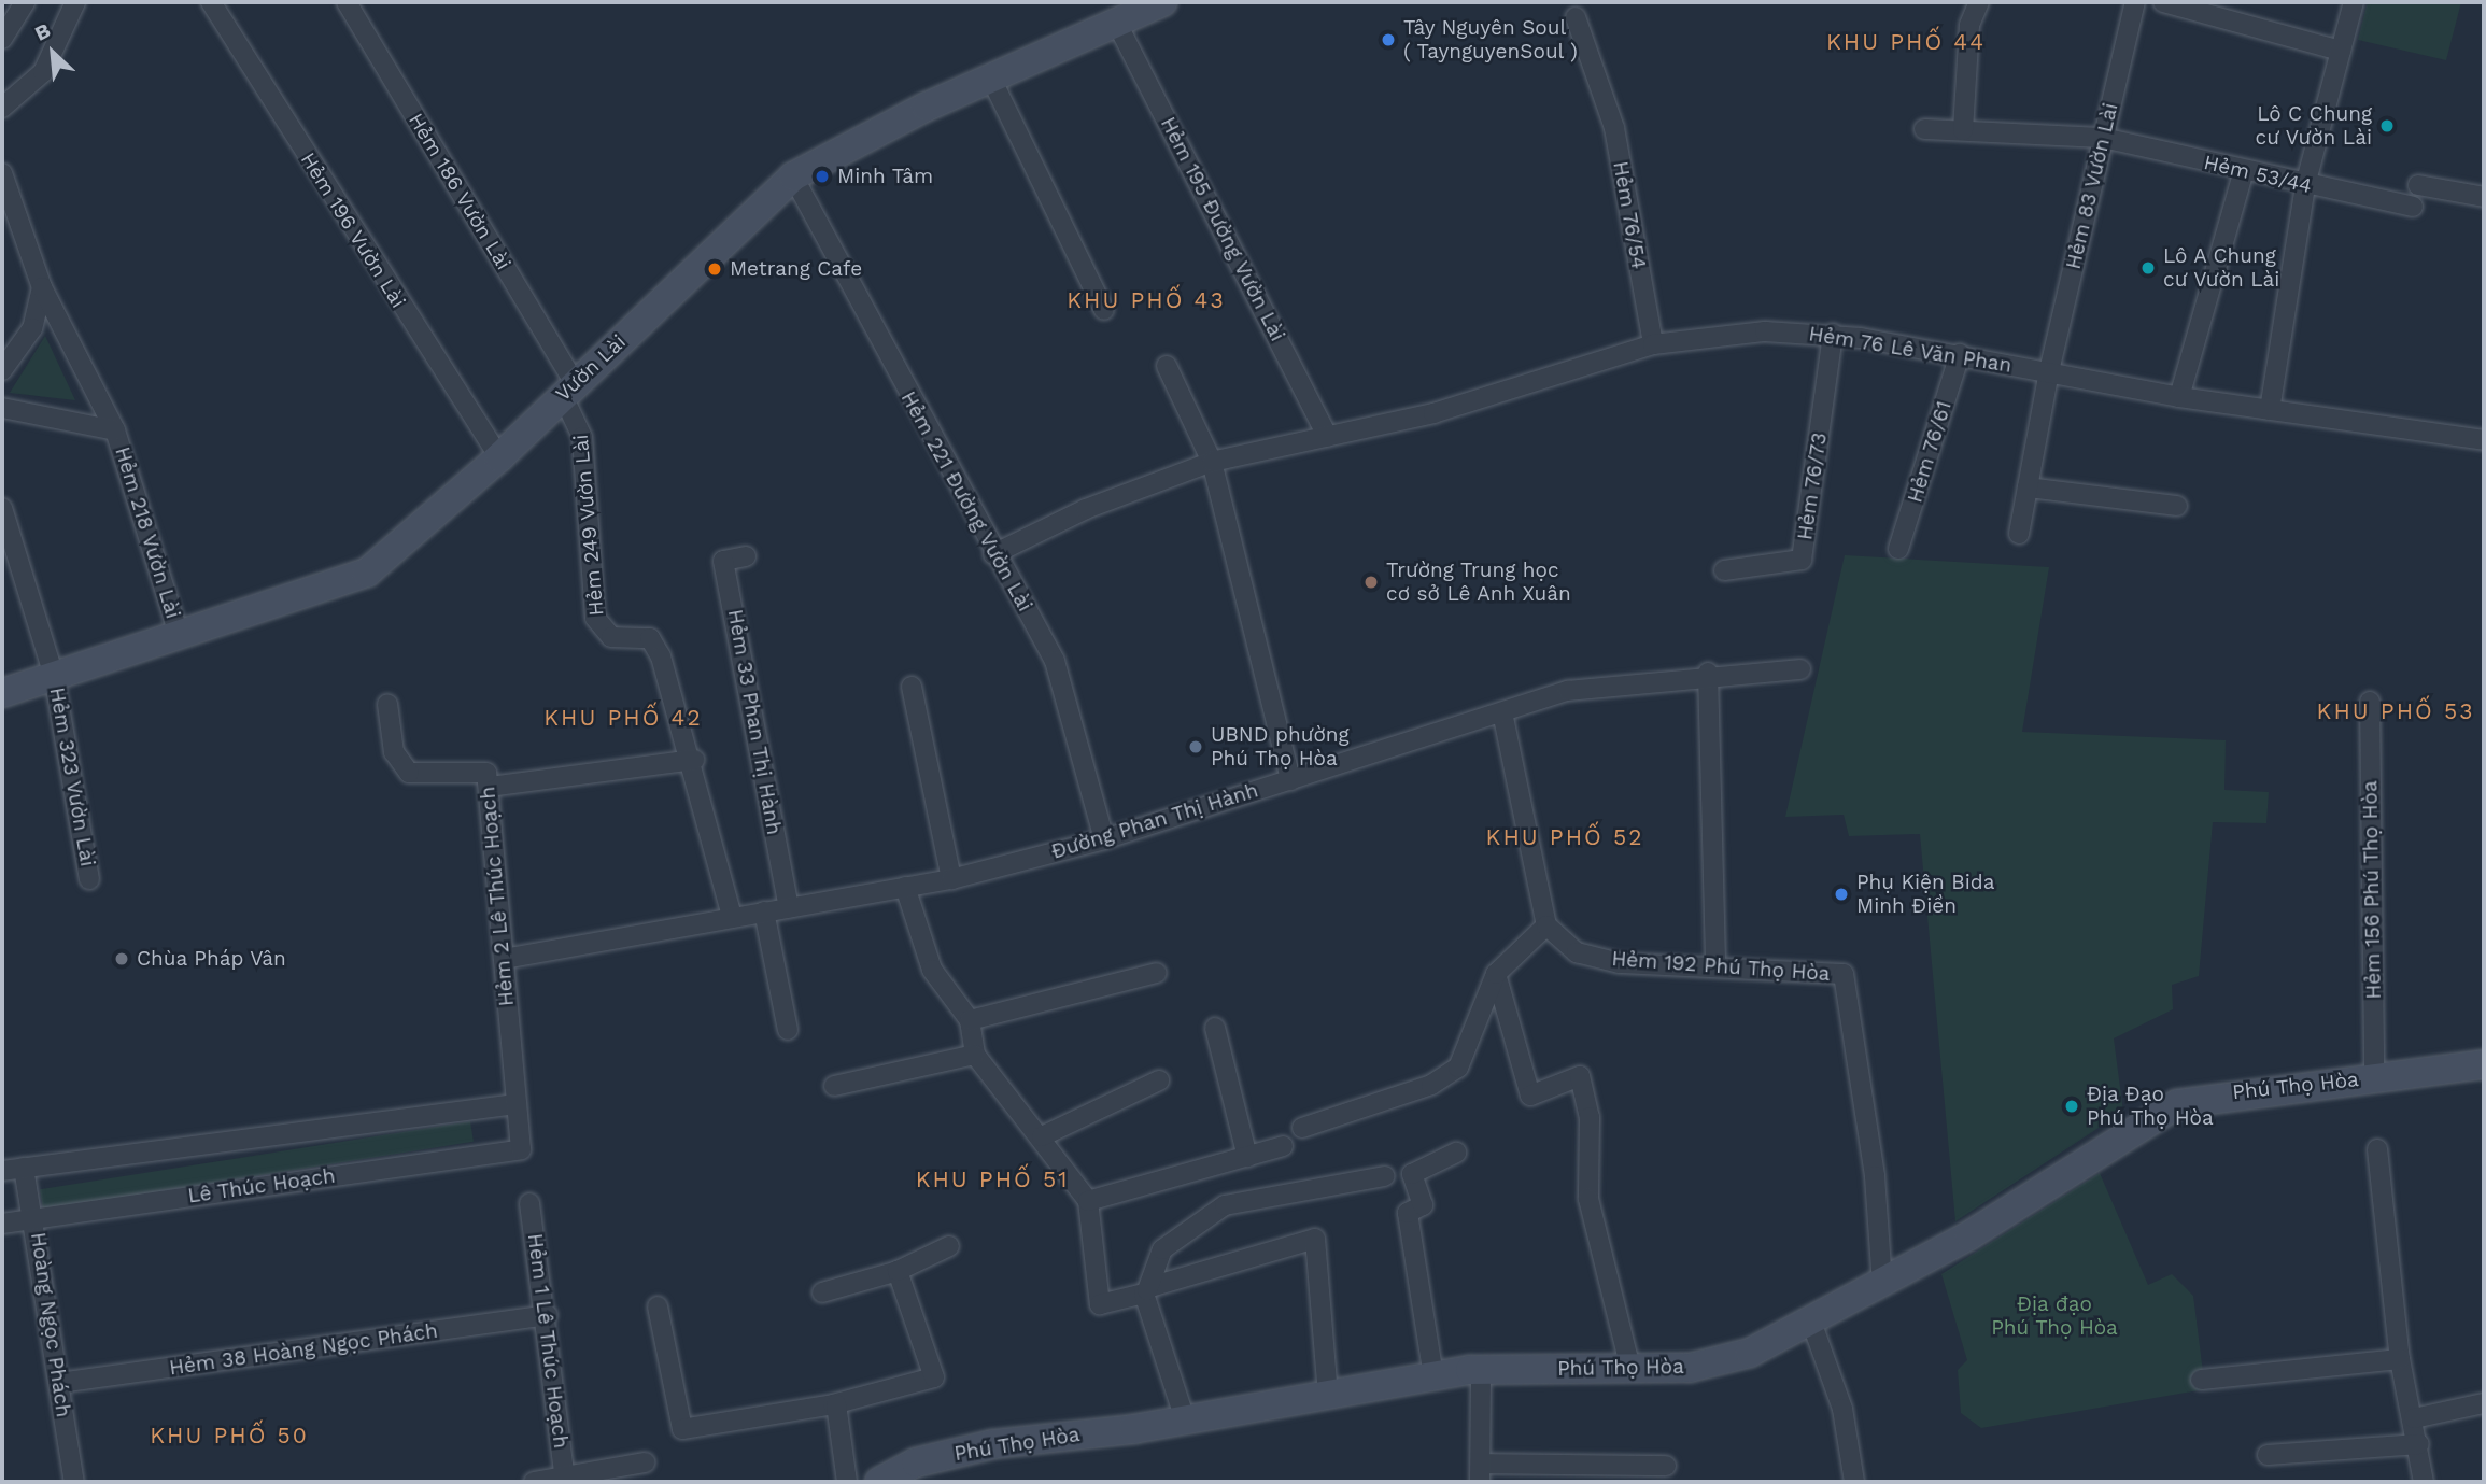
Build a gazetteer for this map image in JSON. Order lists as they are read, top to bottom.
{
  "streets": {
    "street": [
      "Hẻm 53/44",
      "Hẻm 83 Vườn Lài",
      "Hẻm 186 Vườn Lài",
      "Hẻm 76/54",
      "Hẻm 195 Đường Vườn Lài",
      "Hẻm 196 Vườn Lài",
      "Hẻm 76 Lê Văn Phan",
      "Vườn Lài",
      "Hẻm 76/61",
      "Hẻm 76/73",
      "Hẻm 221 Đường Vườn Lài",
      "Hẻm 249 Vườn Lài",
      "Hẻm 218 Vườn Lài",
      "Hẻm 33 Phan Thị Hành",
      "Hẻm 323 Vườn Lài",
      "Đường Phan Thị Hành",
      "Hẻm 156 Phú Thọ Hòa",
      "Hẻm 2 Lê Thúc Hoạch",
      "Hẻm 192 Phú Thọ Hòa",
      "Phú Thọ Hòa",
      "Lê Thúc Hoạch",
      "Hoàng Ngọc Phách",
      "Hẻm 1 Lê Thúc Hoạch",
      "Hẻm 38 Hoàng Ngọc Phách"
    ]
  },
  "crossings": [
    ["Hẻm 53/44", "Hẻm 83 Vườn Lài"],
    ["Hẻm 83 Vườn Lài", "Hẻm 76 Lê Văn Phan"],
    ["Hẻm 186 Vườn Lài", "Vườn Lài"],
    ["Hẻm 186 Vườn Lài", "Hẻm 249 Vườn Lài"],
    ["Hẻm 76/54", "Hẻm 76 Lê Văn Phan"],
    ["Hẻm 195 Đường Vườn Lài", "Hẻm 76 Lê Văn Phan"],
    ["Hẻm 195 Đường Vườn Lài", "Vườn Lài"],
    ["Hẻm 196 Vườn Lài", "Vườn Lài"],
    ["Hẻm 76 Lê Văn Phan", "Hẻm 76/61"],
    ["Hẻm 76 Lê Văn Phan", "Hẻm 76/73"],
    ["Hẻm 76 Lê Văn Phan", "Hẻm 221 Đường Vườn Lài"],
    ["Vườn Lài", "Hẻm 221 Đường Vườn Lài"],
    ["Vườn Lài", "Hẻm 249 Vườn Lài"],
    ["Vườn Lài", "Hẻm 218 Vườn Lài"],
    ["Vườn Lài", "Hẻm 323 Vườn Lài"],
    ["Hẻm 221 Đường Vườn Lài", "Đường Phan Thị Hành"],
    ["Hẻm 249 Vườn Lài", "Đường Phan Thị Hành"],
    ["Hẻm 33 Phan Thị Hành", "Đường Phan Thị Hành"],
    ["Đường Phan Thị Hành", "Hẻm 2 Lê Thúc Hoạch"],
    ["Hẻm 156 Phú Thọ Hòa", "Phú Thọ Hòa"],
    ["Hẻm 2 Lê Thúc Hoạch", "Lê Thúc Hoạch"],
    ["Hẻm 192 Phú Thọ Hòa", "Phú Thọ Hòa"],
    ["Lê Thúc Hoạch", "Hoàng Ngọc Phách"],
    ["Hoàng Ngọc Phách", "Hẻm 38 Hoàng Ngọc Phách"],
    ["Hẻm 1 Lê Thúc Hoạch", "Hẻm 38 Hoàng Ngọc Phách"]
  ],
  "districts": [
    "KHU PHỐ 44",
    "KHU PHỐ 43",
    "KHU PHỐ 53",
    "KHU PHỐ 42",
    "KHU PHỐ 52",
    "KHU PHỐ 51",
    "KHU PHỐ 50"
  ],
  "parks": ["Địa đạo Phú Thọ Hòa"],
  "places": [
    "Tây Nguyên Soul ( TaynguyenSoul )",
    "Lô C Chung cư Vườn Lài",
    "Minh Tâm",
    "Lô A Chung cư Vườn Lài",
    "Metrang Cafe",
    "Trường Trung học cơ sở Lê Anh Xuân",
    "UBND phường Phú Thọ Hòa",
    "Phụ Kiện Bida Minh Điền",
    "Chùa Pháp Vân",
    "Địa Đạo Phú Thọ Hòa"
  ],
  "north": "top left"
}
